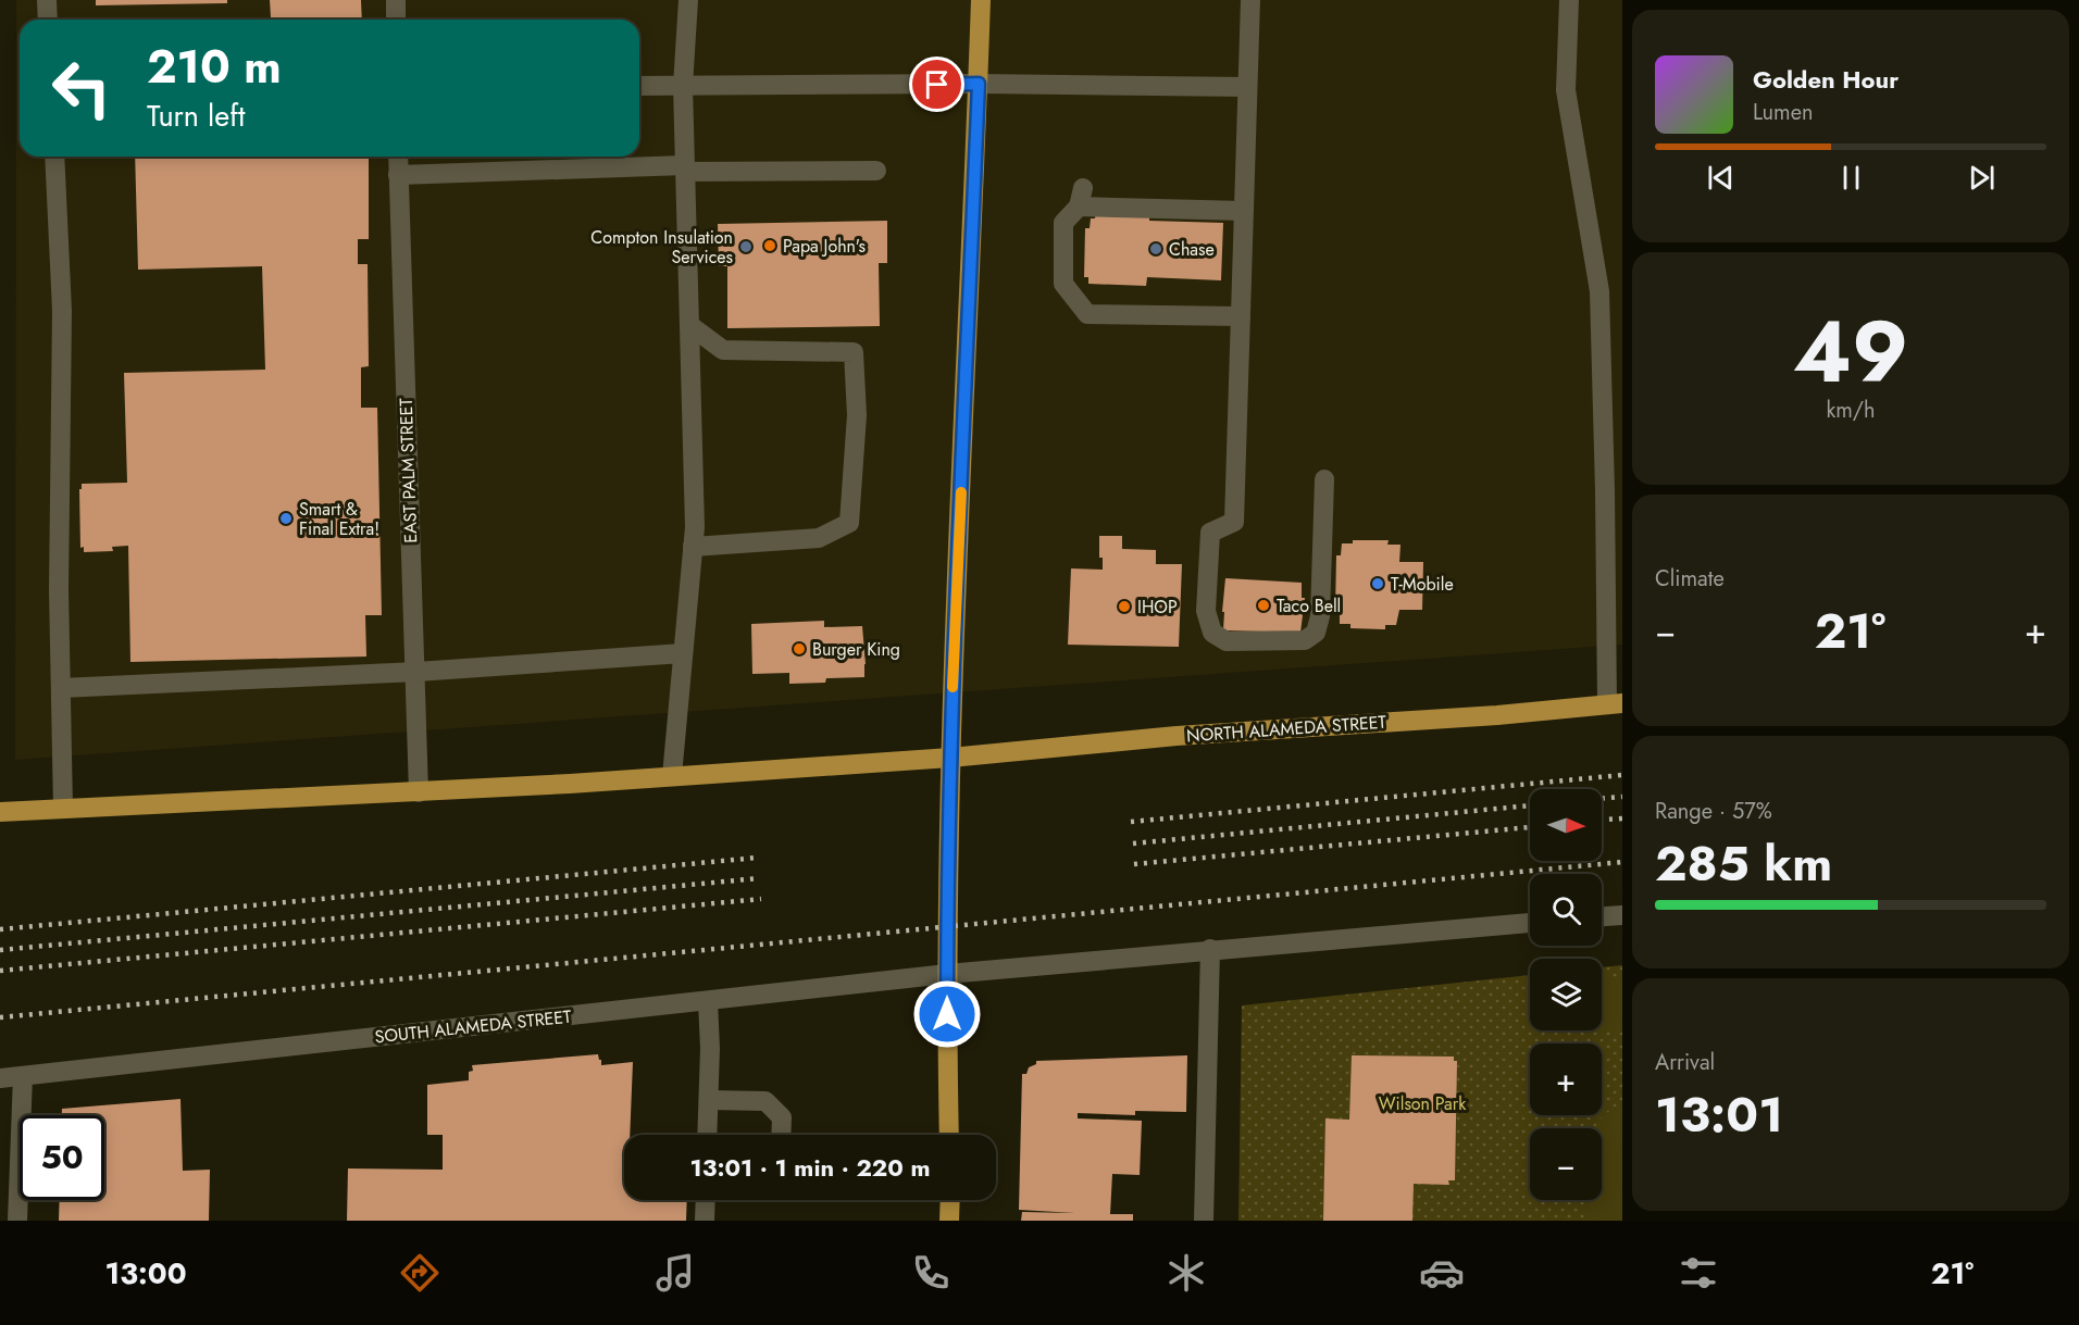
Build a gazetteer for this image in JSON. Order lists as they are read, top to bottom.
{
  "streets": {
    "main road": ["NORTH ALAMEDA STREET"],
    "street": ["EAST PALM STREET", "SOUTH ALAMEDA STREET"]
  },
  "parks": ["Wilson Park"],
  "places": [
    "Papa John's",
    "Compton Insulation Services",
    "Chase",
    "Smart & Final Extra!",
    "T-Mobile",
    "Taco Bell",
    "IHOP",
    "Burger King"
  ],
  "north": "right",
  "page": {
    "turn": ["210 m", "Turn left"],
    "song": ["Golden Hour", "Lumen"],
    "tile": [
      ["49", "km/h"],
      "Climate",
      ["Range · 57%", "285 km"],
      ["Arrival", "13:01"]
    ],
    "heat": ["−", "21°", "+"],
    "map_buttons": ["+", "−"],
    "limit": "50",
    "trip": "13:01 · 1 min · 220 m",
    "tabs": ["13:00", "21°"]
  }
}
